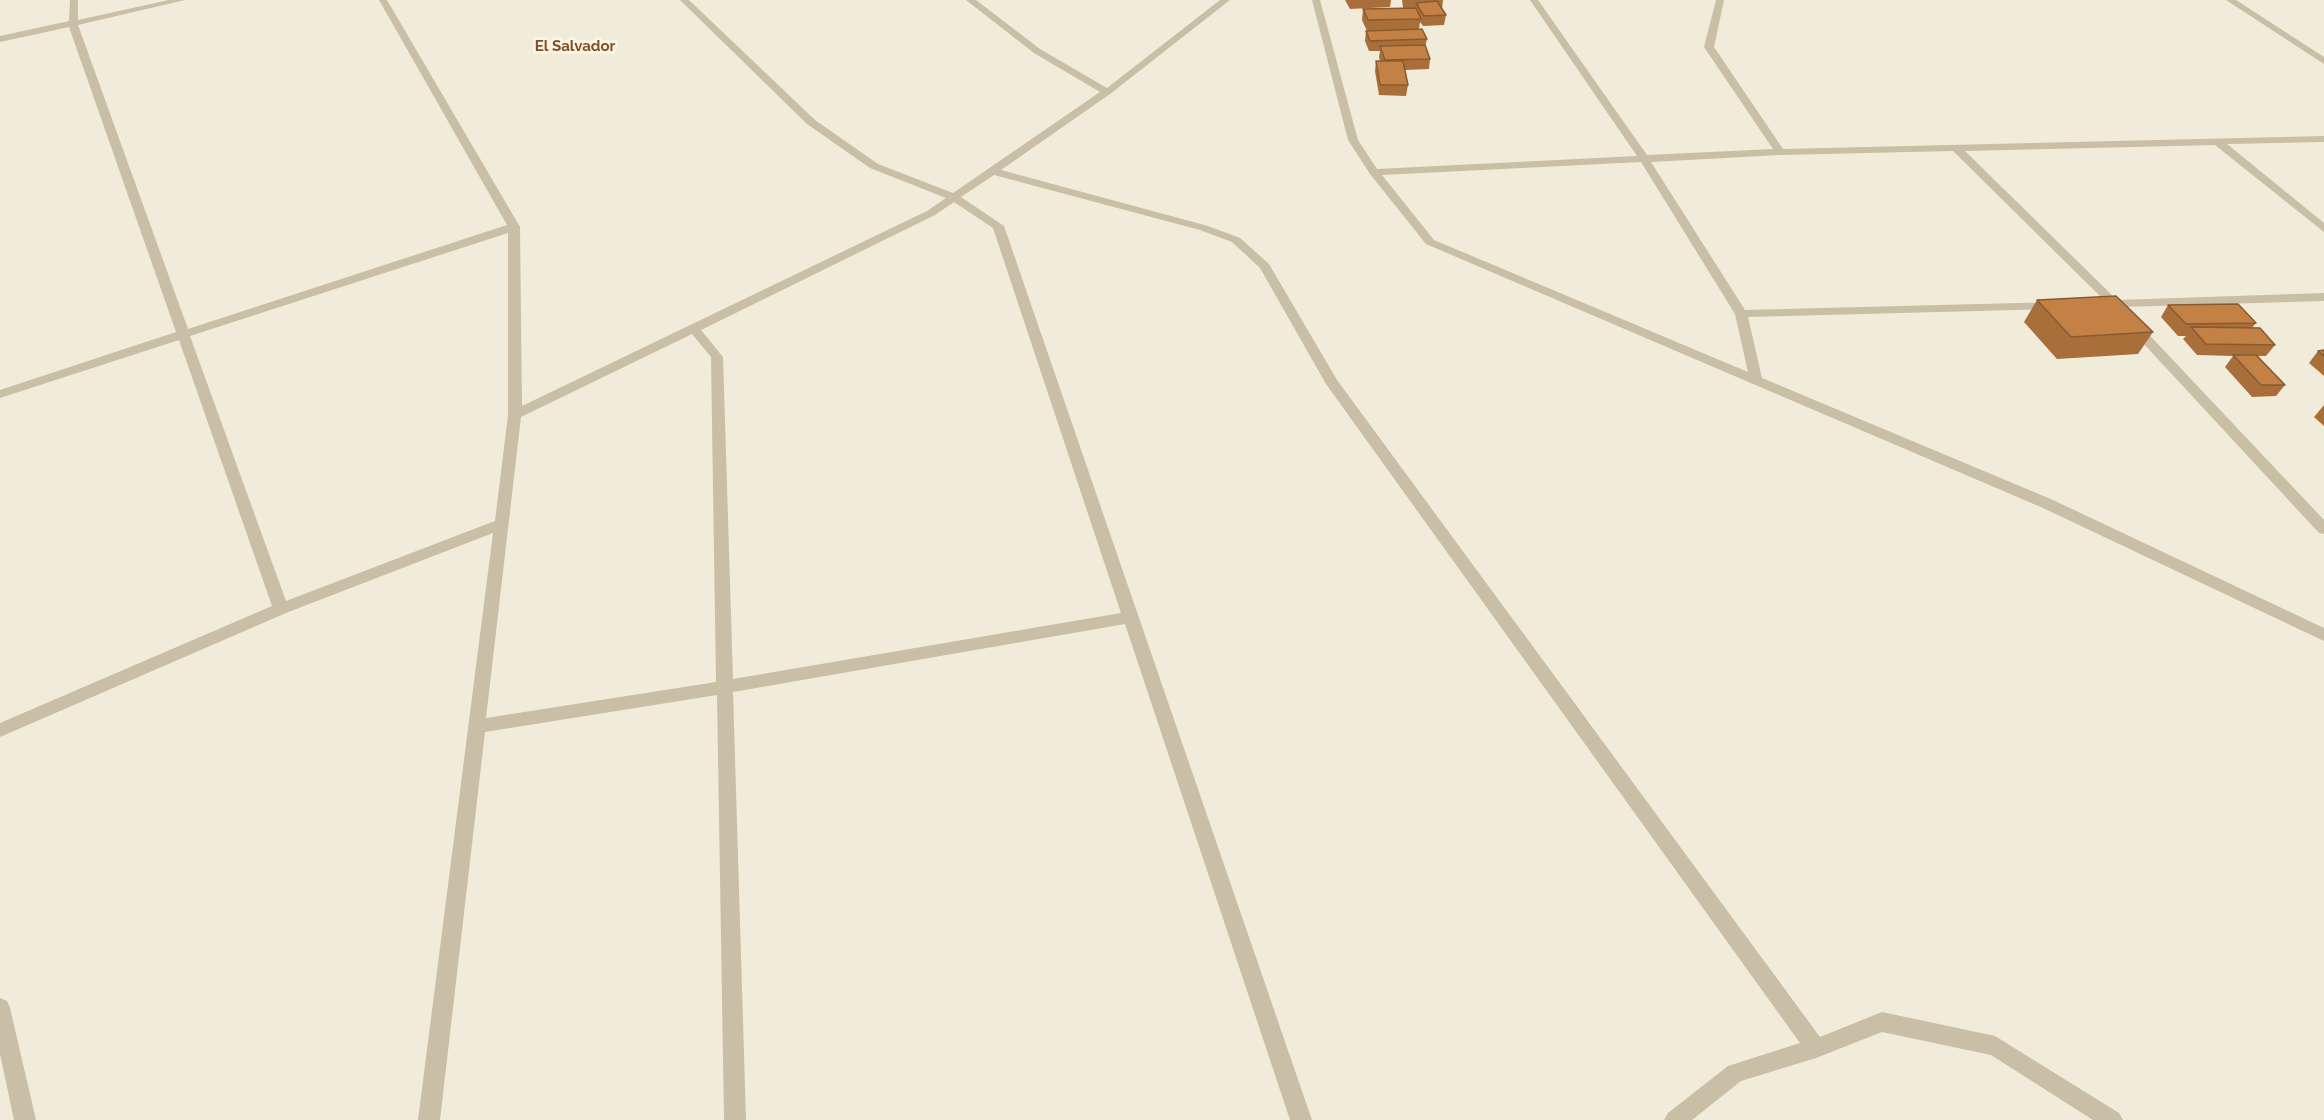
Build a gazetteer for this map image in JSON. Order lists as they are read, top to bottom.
{
  "districts": ["El Salvador"]
}
